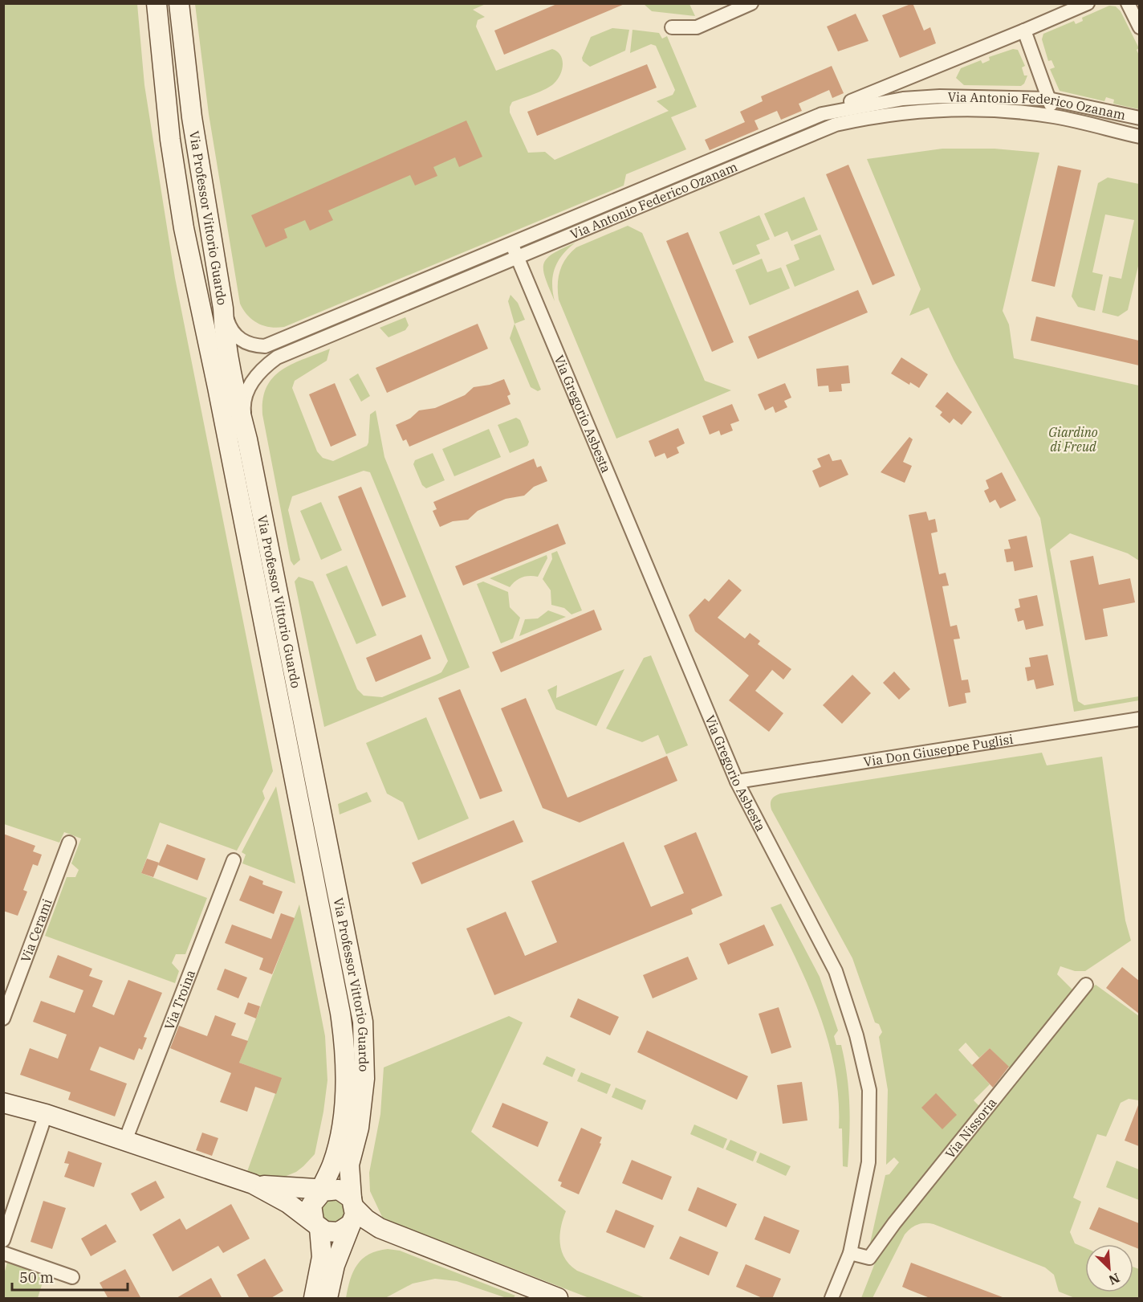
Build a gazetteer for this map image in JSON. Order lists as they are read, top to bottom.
{
  "streets": {
    "street": [
      "Via Antonio Federico Ozanam",
      "Via Professor Vittorio Guardo",
      "Via Gregorio Asbesta",
      "Via Don Giuseppe Puglisi",
      "Via Cerami",
      "Via Troina",
      "Via Nissoria"
    ]
  },
  "crossings": [
    ["Via Antonio Federico Ozanam", "Via Professor Vittorio Guardo"],
    ["Via Antonio Federico Ozanam", "Via Gregorio Asbesta"],
    ["Via Gregorio Asbesta", "Via Don Giuseppe Puglisi"],
    ["Via Gregorio Asbesta", "Via Nissoria"]
  ],
  "parks": ["Giardino di Freud"],
  "scale_bar": "50 m",
  "north": "bottom right"
}
